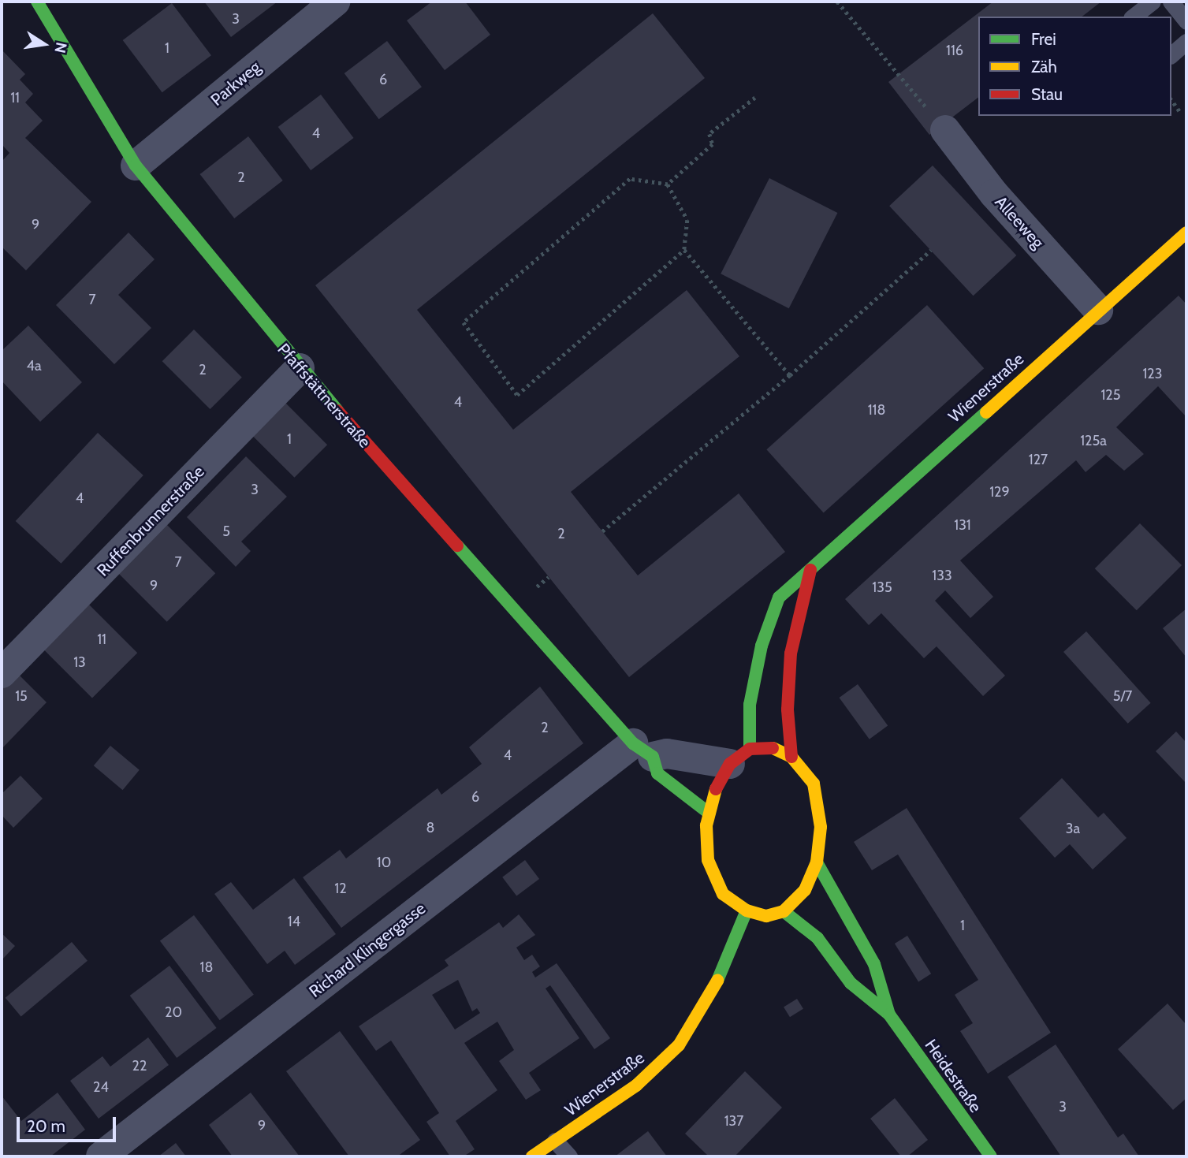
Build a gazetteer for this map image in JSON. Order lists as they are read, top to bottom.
{
  "streets": {
    "street": [
      "Parkweg",
      "Alleeweg",
      "Wienerstraße",
      "Pfaffstättnerstraße",
      "Ruffenbrunnerstraße",
      "Richard Klingergasse",
      "Heidestraße"
    ]
  },
  "crossings": [
    ["Parkweg", "Pfaffstättnerstraße"],
    ["Alleeweg", "Wienerstraße"],
    ["Wienerstraße", "Pfaffstättnerstraße"],
    ["Wienerstraße", "Heidestraße"],
    ["Pfaffstättnerstraße", "Ruffenbrunnerstraße"],
    ["Pfaffstättnerstraße", "Richard Klingergasse"],
    ["Pfaffstättnerstraße", "Heidestraße"]
  ],
  "house_numbers": [
    "3",
    "1",
    "116",
    "6",
    "11",
    "4",
    "2",
    "9",
    "7",
    "4a",
    "2",
    "123",
    "125",
    "4",
    "118",
    "1",
    "125a",
    "127",
    "3",
    "129",
    "4",
    "131",
    "5",
    "2",
    "7",
    "133",
    "9",
    "135",
    "11",
    "13",
    "15",
    "5/7",
    "2",
    "4",
    "6",
    "8",
    "3a",
    "10",
    "12",
    "14",
    "1",
    "18",
    "20",
    "22",
    "24",
    "3",
    "137",
    "9"
  ],
  "legend": ["Frei", "Zäh", "Stau"],
  "scale_bar": "20 m",
  "north": "right"
}
